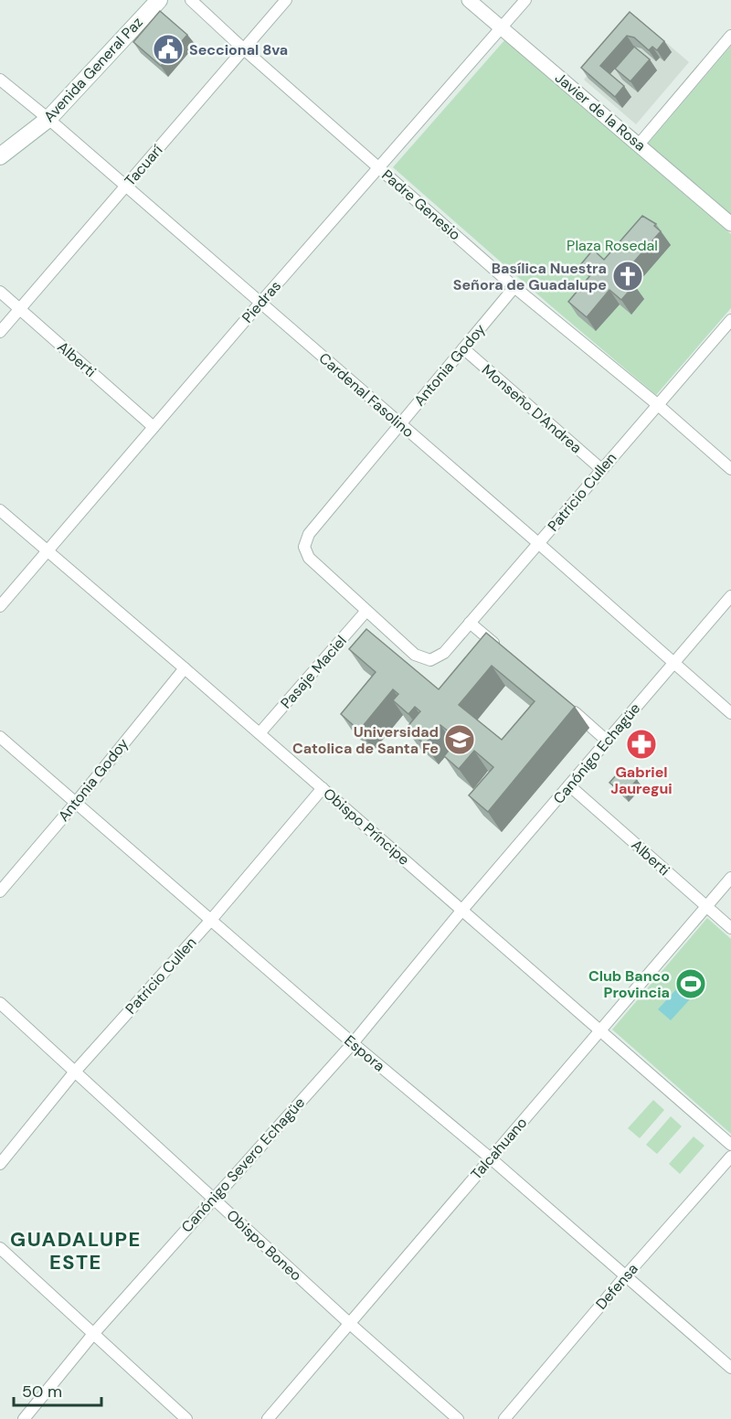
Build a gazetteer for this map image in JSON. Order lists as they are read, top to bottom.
{
  "streets": {
    "main road": ["Avenida General Paz"],
    "street": [
      "Javier de la Rosa",
      "Tacuarí",
      "Padre Genesio",
      "Piedras",
      "Alberti",
      "Antonia Godoy",
      "Cardenal Fasolino",
      "Monseño D'Andrea",
      "Patricio Cullen",
      "Pasaje Maciel",
      "Canónigo Echagüe",
      "Obispo Príncipe",
      "Espora",
      "Talcahuano",
      "Canónigo Severo Echagüe",
      "Obispo Boneo",
      "Defensa"
    ]
  },
  "crossings": [
    ["Avenida General Paz", "Cardenal Fasolino"],
    ["Javier de la Rosa", "Piedras"],
    ["Tacuarí", "Padre Genesio"],
    ["Tacuarí", "Alberti"],
    ["Tacuarí", "Cardenal Fasolino"],
    ["Padre Genesio", "Piedras"],
    ["Padre Genesio", "Antonia Godoy"],
    ["Padre Genesio", "Patricio Cullen"],
    ["Piedras", "Alberti"],
    ["Piedras", "Cardenal Fasolino"],
    ["Piedras", "Obispo Príncipe"],
    ["Alberti", "Canónigo Echagüe"],
    ["Alberti", "Talcahuano"],
    ["Antonia Godoy", "Cardenal Fasolino"],
    ["Antonia Godoy", "Monseño D'Andrea"],
    ["Antonia Godoy", "Patricio Cullen"],
    ["Antonia Godoy", "Pasaje Maciel"],
    ["Antonia Godoy", "Obispo Príncipe"],
    ["Antonia Godoy", "Espora"],
    ["Cardenal Fasolino", "Patricio Cullen"],
    ["Cardenal Fasolino", "Canónigo Echagüe"],
    ["Monseño D'Andrea", "Patricio Cullen"],
    ["Patricio Cullen", "Pasaje Maciel"],
    ["Patricio Cullen", "Obispo Príncipe"],
    ["Patricio Cullen", "Espora"],
    ["Patricio Cullen", "Obispo Boneo"],
    ["Pasaje Maciel", "Obispo Príncipe"],
    ["Canónigo Echagüe", "Obispo Príncipe"],
    ["Canónigo Echagüe", "Canónigo Severo Echagüe"],
    ["Obispo Príncipe", "Talcahuano"],
    ["Obispo Príncipe", "Canónigo Severo Echagüe"],
    ["Espora", "Talcahuano"],
    ["Espora", "Canónigo Severo Echagüe"],
    ["Espora", "Defensa"],
    ["Talcahuano", "Obispo Boneo"],
    ["Canónigo Severo Echagüe", "Obispo Boneo"]
  ],
  "districts": ["GUADALUPE ESTE"],
  "parks": ["Plaza Rosedal"],
  "places": {
    "public building": ["Seccional 8va"],
    "church": ["Basílica Nuestra Señora de Guadalupe"],
    "school or university": ["Universidad Catolica de Santa Fe"],
    "pharmacy": ["Gabriel Jauregui"],
    "sports": ["Club Banco Provincia"]
  },
  "scale_bar": "50 m"
}
